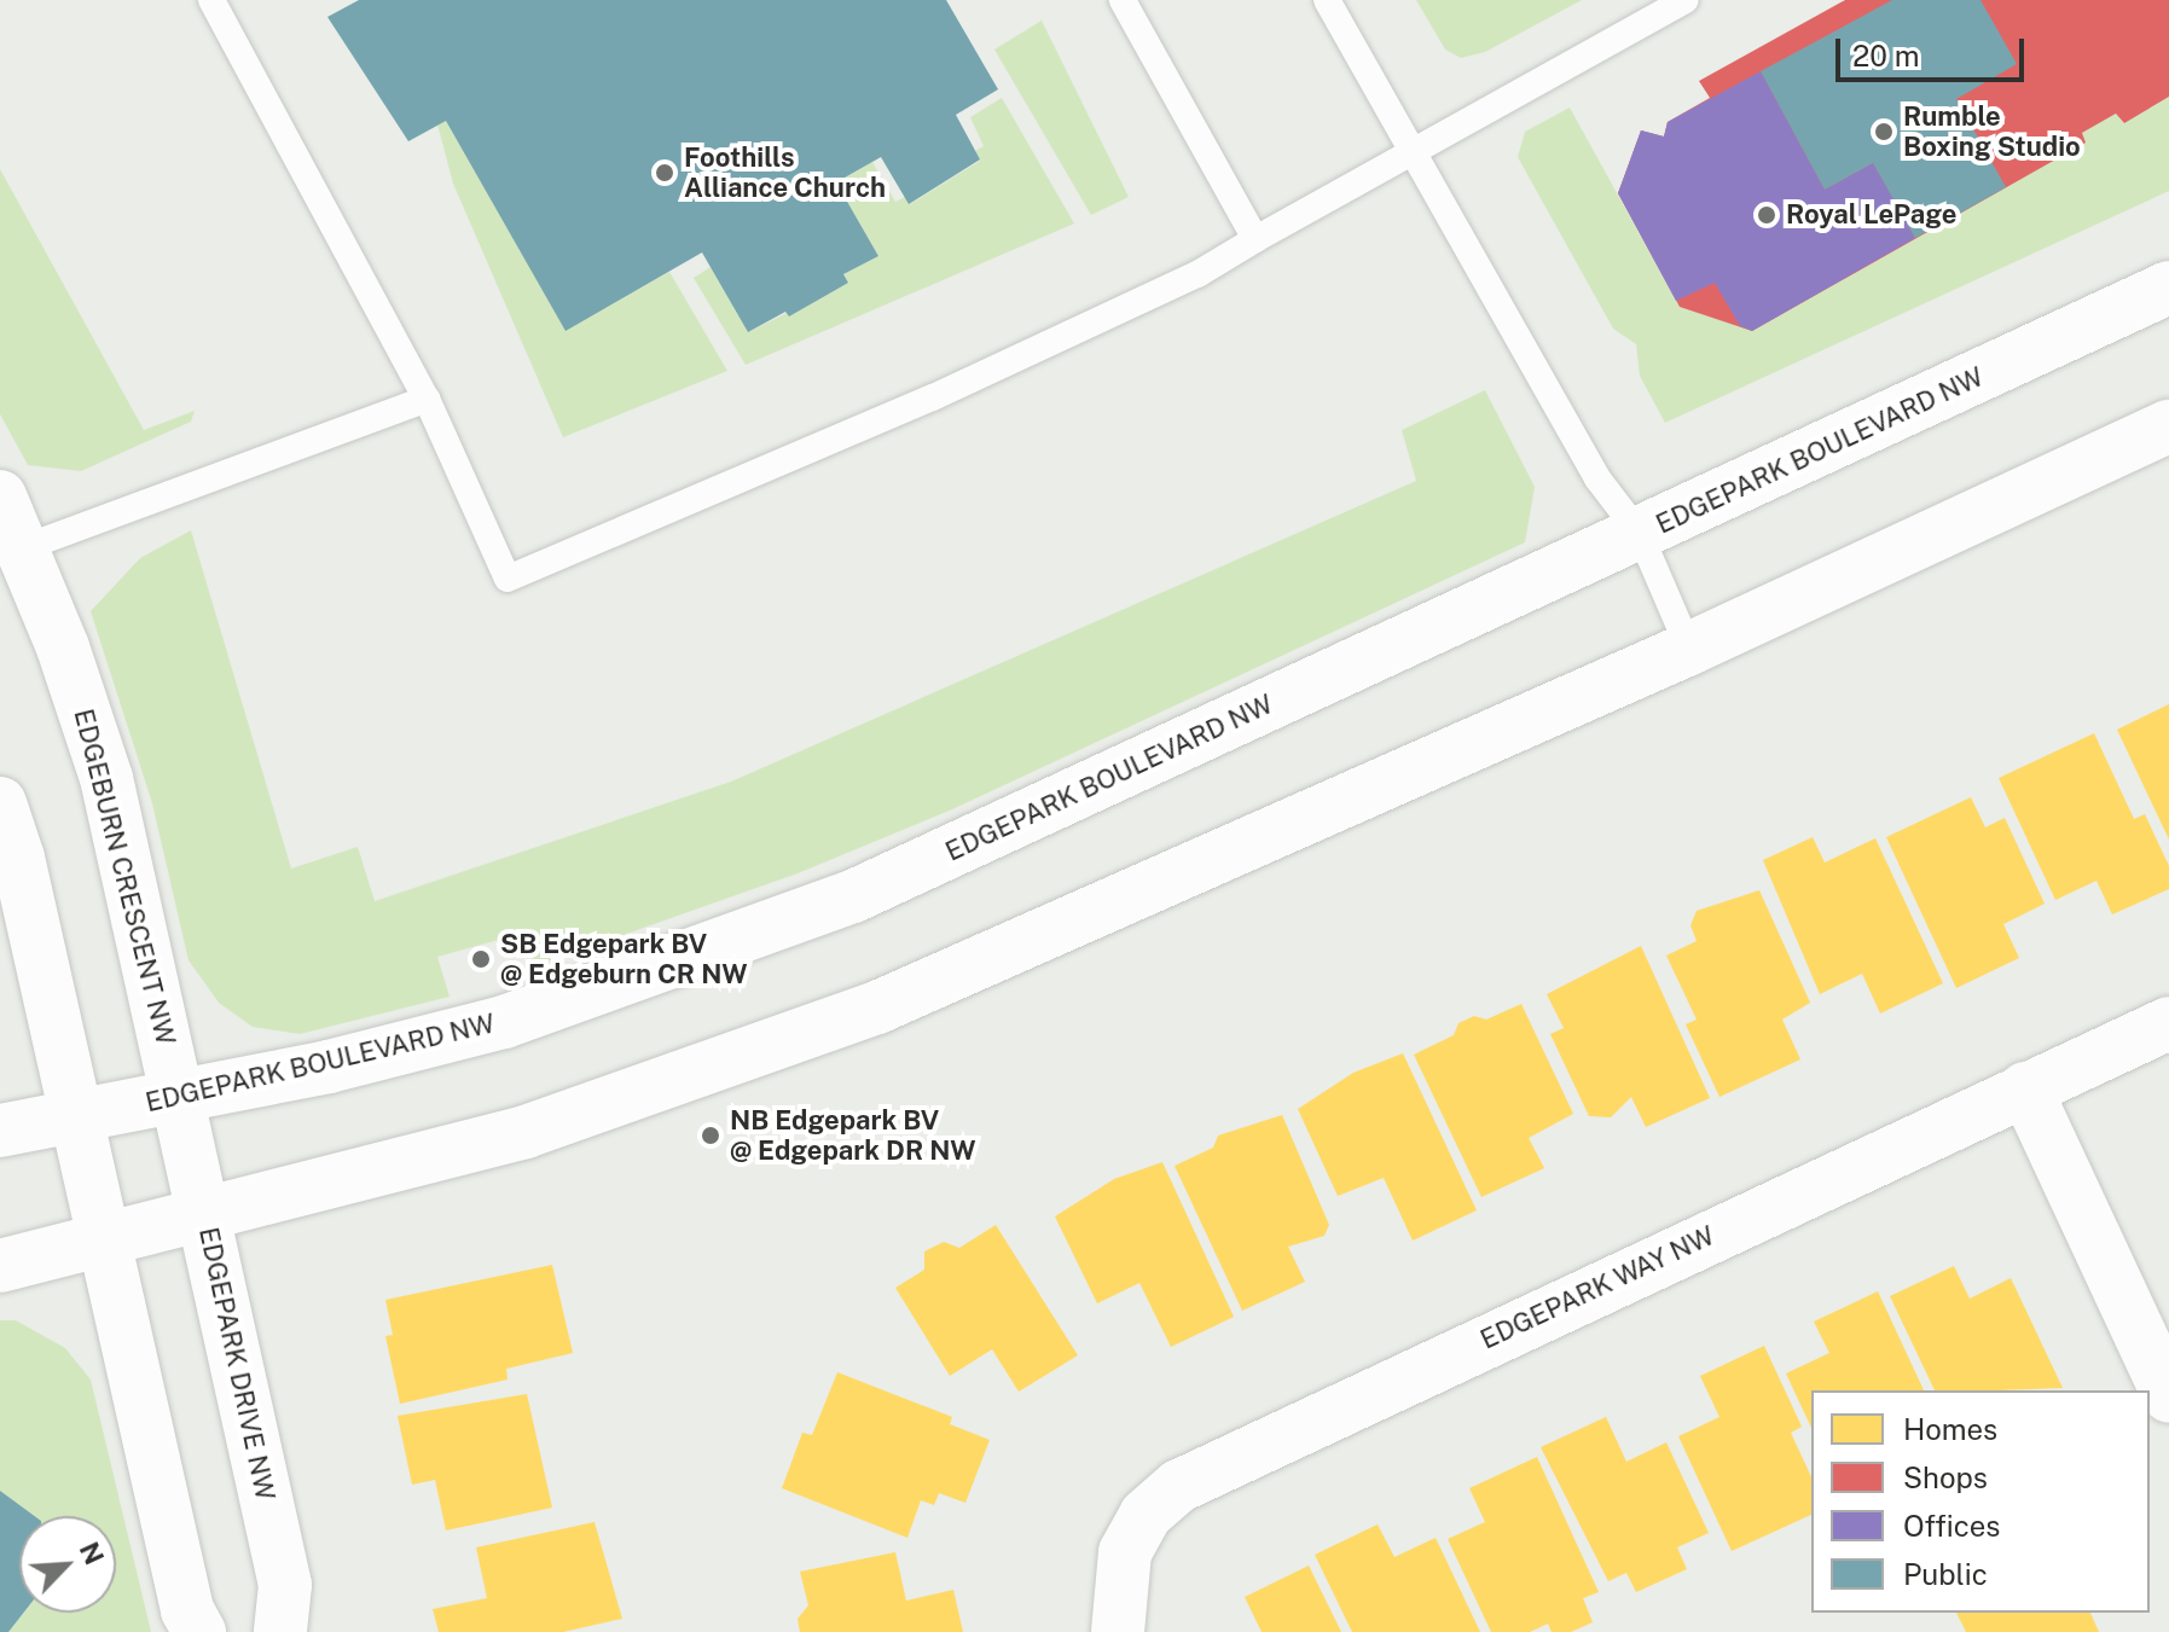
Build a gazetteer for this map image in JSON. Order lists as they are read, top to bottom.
{
  "streets": {
    "street": [
      "EDGEPARK BOULEVARD NW",
      "EDGEBURN CRESCENT NW",
      "EDGEPARK WAY NW",
      "EDGEPARK DRIVE NW"
    ]
  },
  "crossings": [
    ["EDGEPARK BOULEVARD NW", "EDGEBURN CRESCENT NW"],
    ["EDGEPARK BOULEVARD NW", "EDGEPARK DRIVE NW"],
    ["EDGEBURN CRESCENT NW", "EDGEPARK DRIVE NW"]
  ],
  "places": [
    "Rumble Boxing Studio",
    "Foothills Alliance Church",
    "Royal LePage",
    "SB Edgepark BV @ Edgeburn CR NW",
    "NB Edgepark BV @ Edgepark DR NW"
  ],
  "legend": [
    "Homes",
    "Shops",
    "Offices",
    "Public"
  ],
  "scale_bar": "20 m",
  "north": "top right"
}
